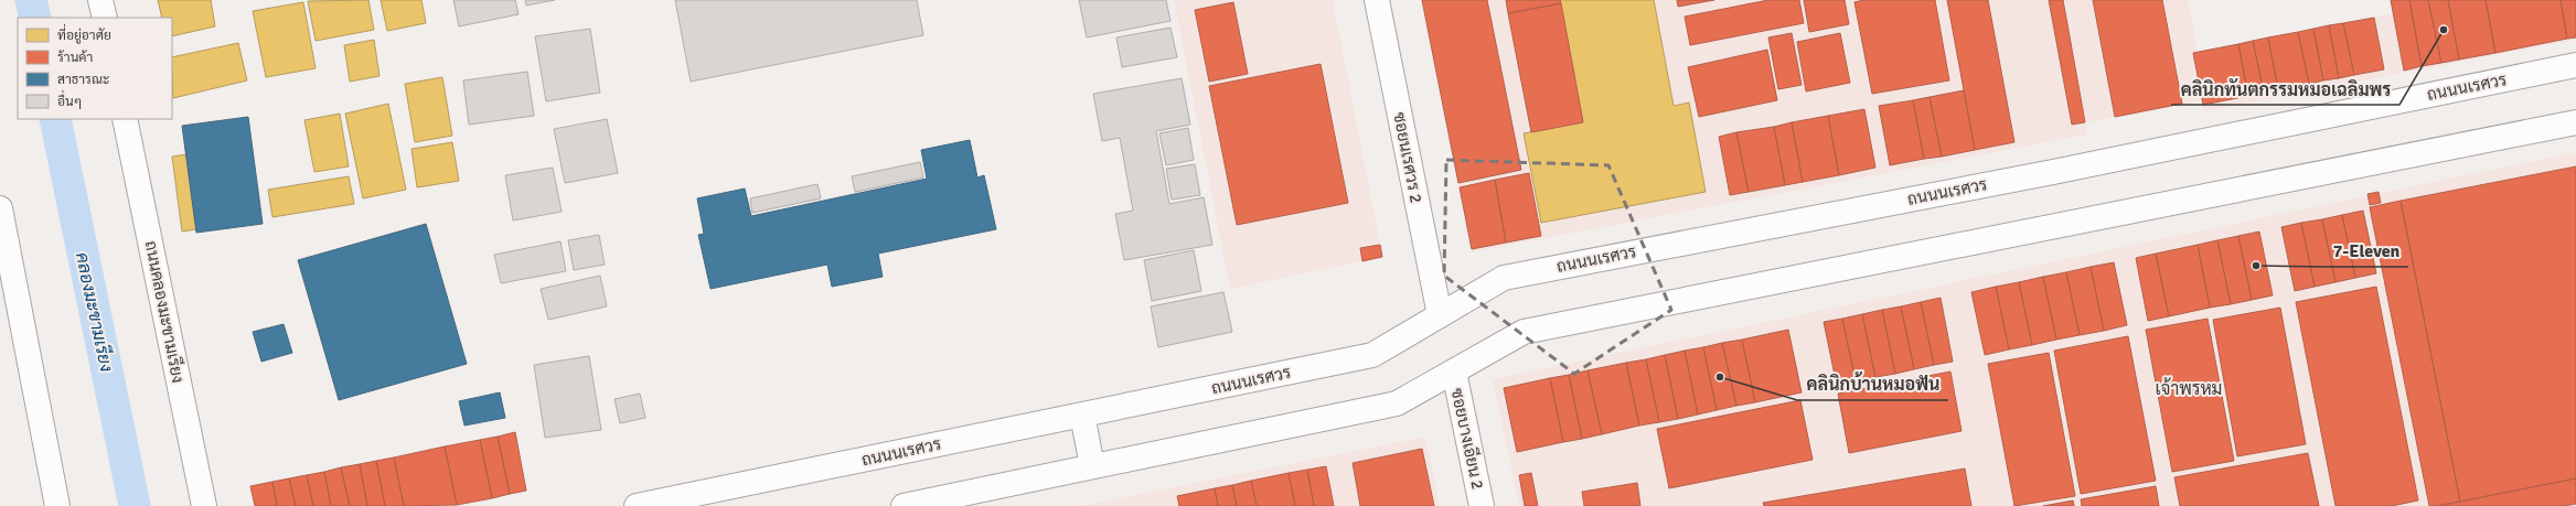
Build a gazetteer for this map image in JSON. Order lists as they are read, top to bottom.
{
  "streets": {
    "street": [
      "ถนนนเรศวร",
      "ซอยนเรศวร 2",
      "ถนนคลองมะขามเรียง",
      "ซอยบางเอียน 2"
    ]
  },
  "crossings": [
    ["ถนนนเรศวร", "ซอยนเรศวร 2"]
  ],
  "districts": ["เจ้าพรหม"],
  "water": ["คลองมะขามเรียง"],
  "places": ["คลินิกทันตกรรมหมอเฉลิมพร", "7-Eleven", "คลินิกบ้านหมอฟัน"],
  "legend": [
    "ที่อยู่อาศัย",
    "ร้านค้า",
    "สาธารณะ",
    "อื่นๆ"
  ]
}
